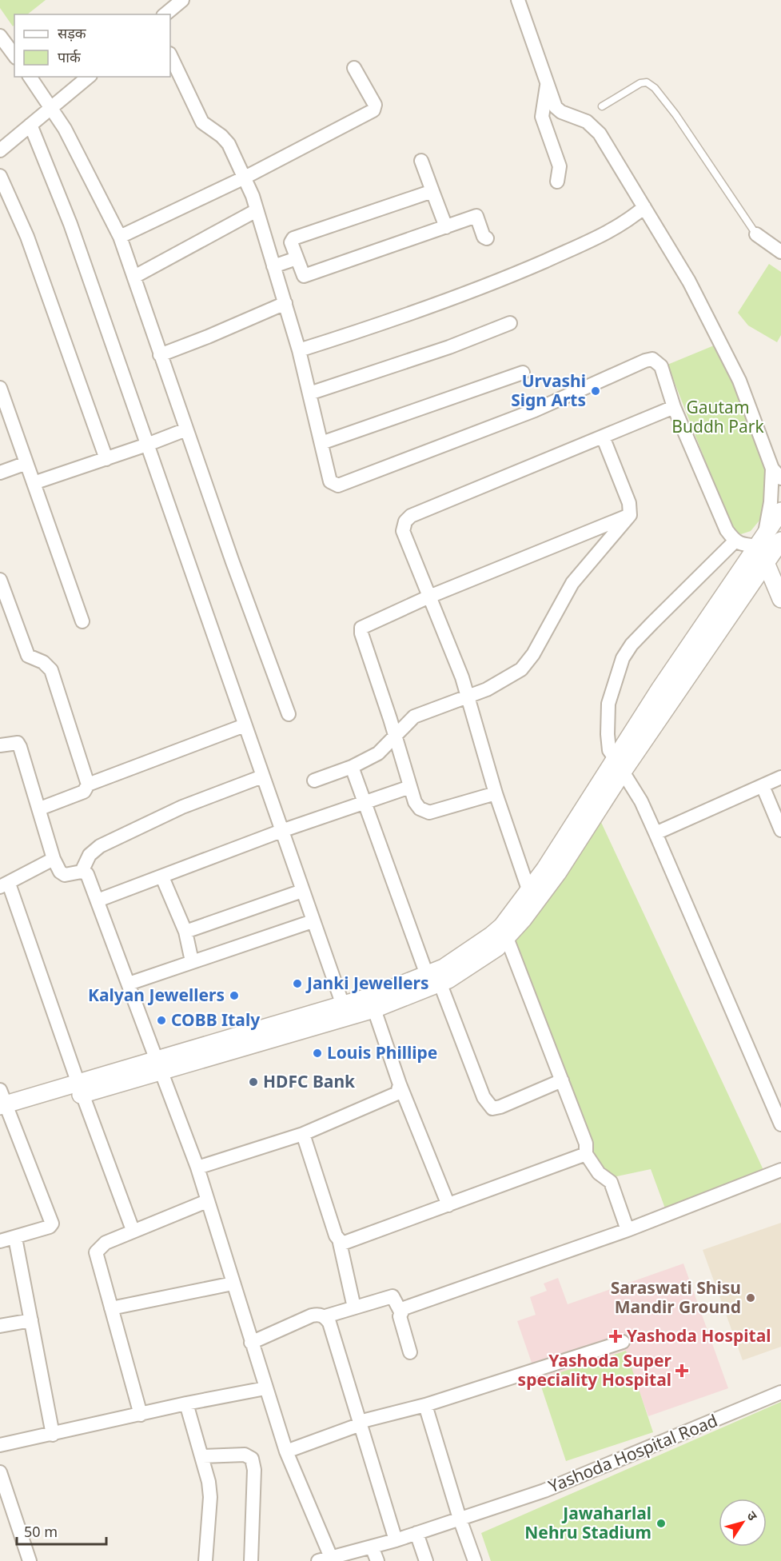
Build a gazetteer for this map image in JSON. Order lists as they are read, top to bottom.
{
  "streets": {
    "street": ["Yashoda Hospital Road"]
  },
  "parks": ["Gautam Buddh Park"],
  "places": {
    "other": [
      "Urvashi Sign Arts",
      "Janki Jewellers",
      "Kalyan Jewellers",
      "COBB Italy",
      "Louis Phillipe",
      "HDFC Bank",
      "Saraswati Shisu Mandir Ground",
      "Jawaharlal Nehru Stadium"
    ],
    "health": ["Yashoda Hospital", "Yashoda Super speciality Hospital"]
  },
  "legend": ["सड़क", "पार्क"],
  "scale_bar": "50 m",
  "north": "top right"
}
